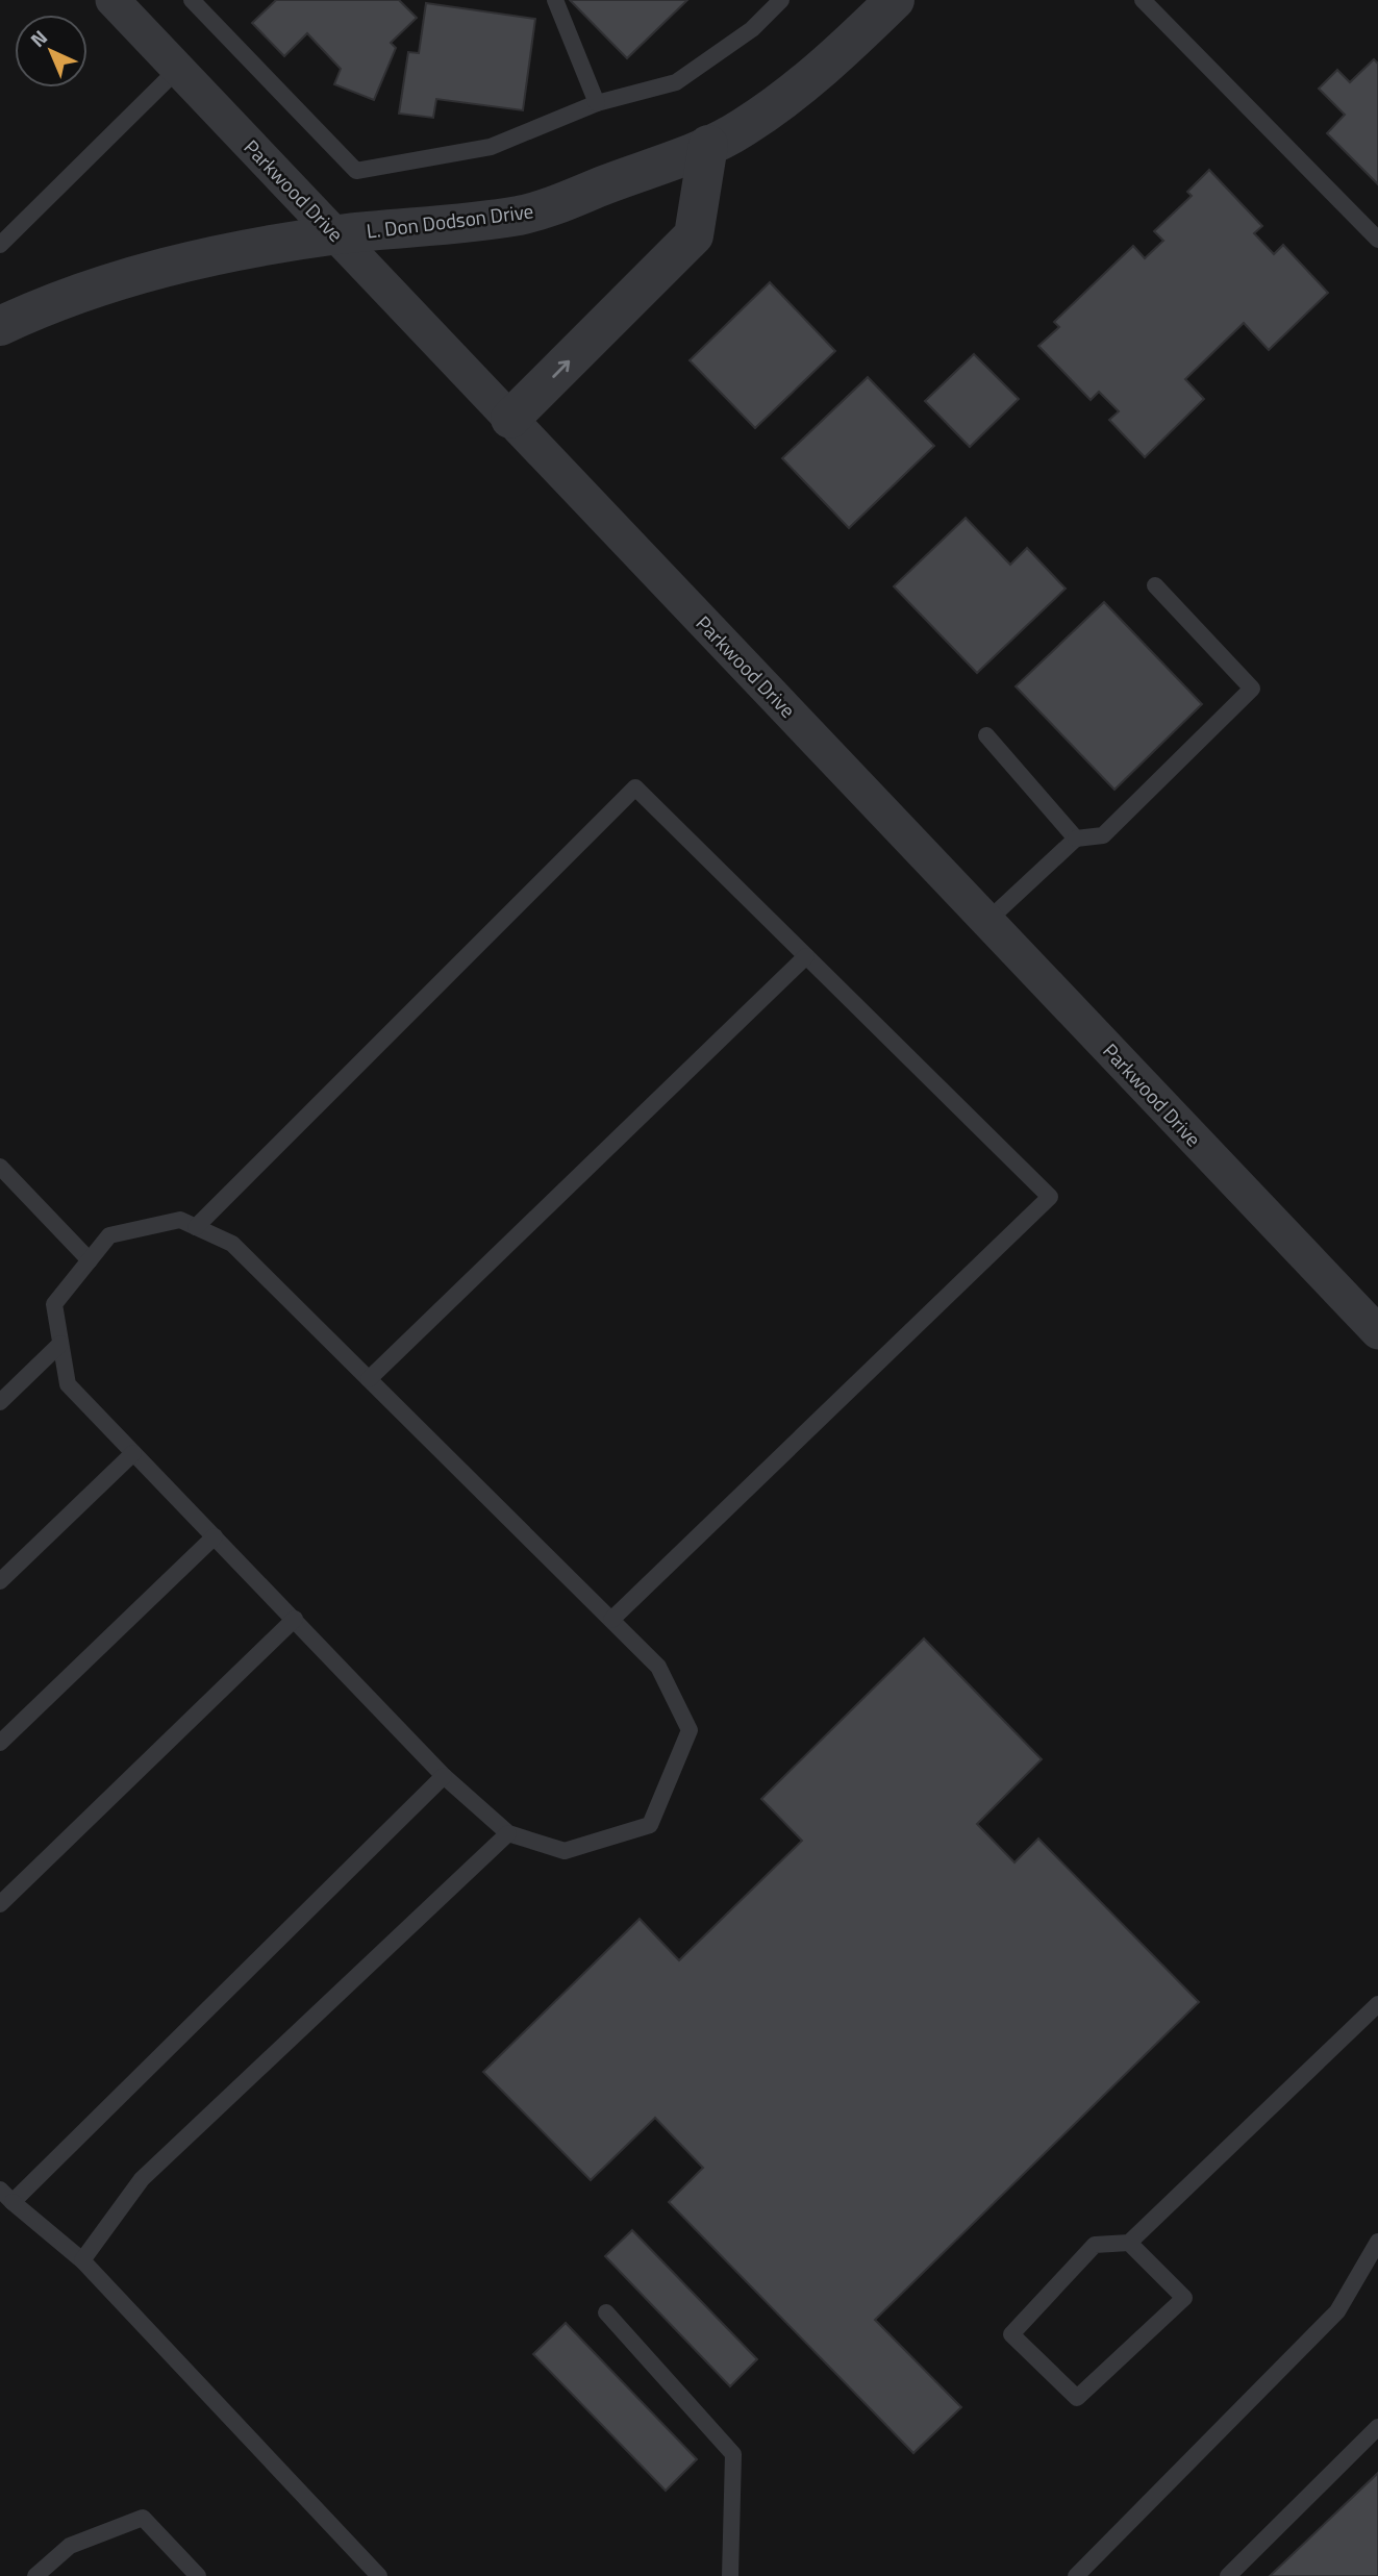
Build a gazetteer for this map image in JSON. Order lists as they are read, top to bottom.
{
  "streets": {
    "street": ["Parkwood Drive", "L. Don Dodson Drive"]
  },
  "crossings": [
    ["Parkwood Drive", "L. Don Dodson Drive"]
  ],
  "north": "top left"
}
